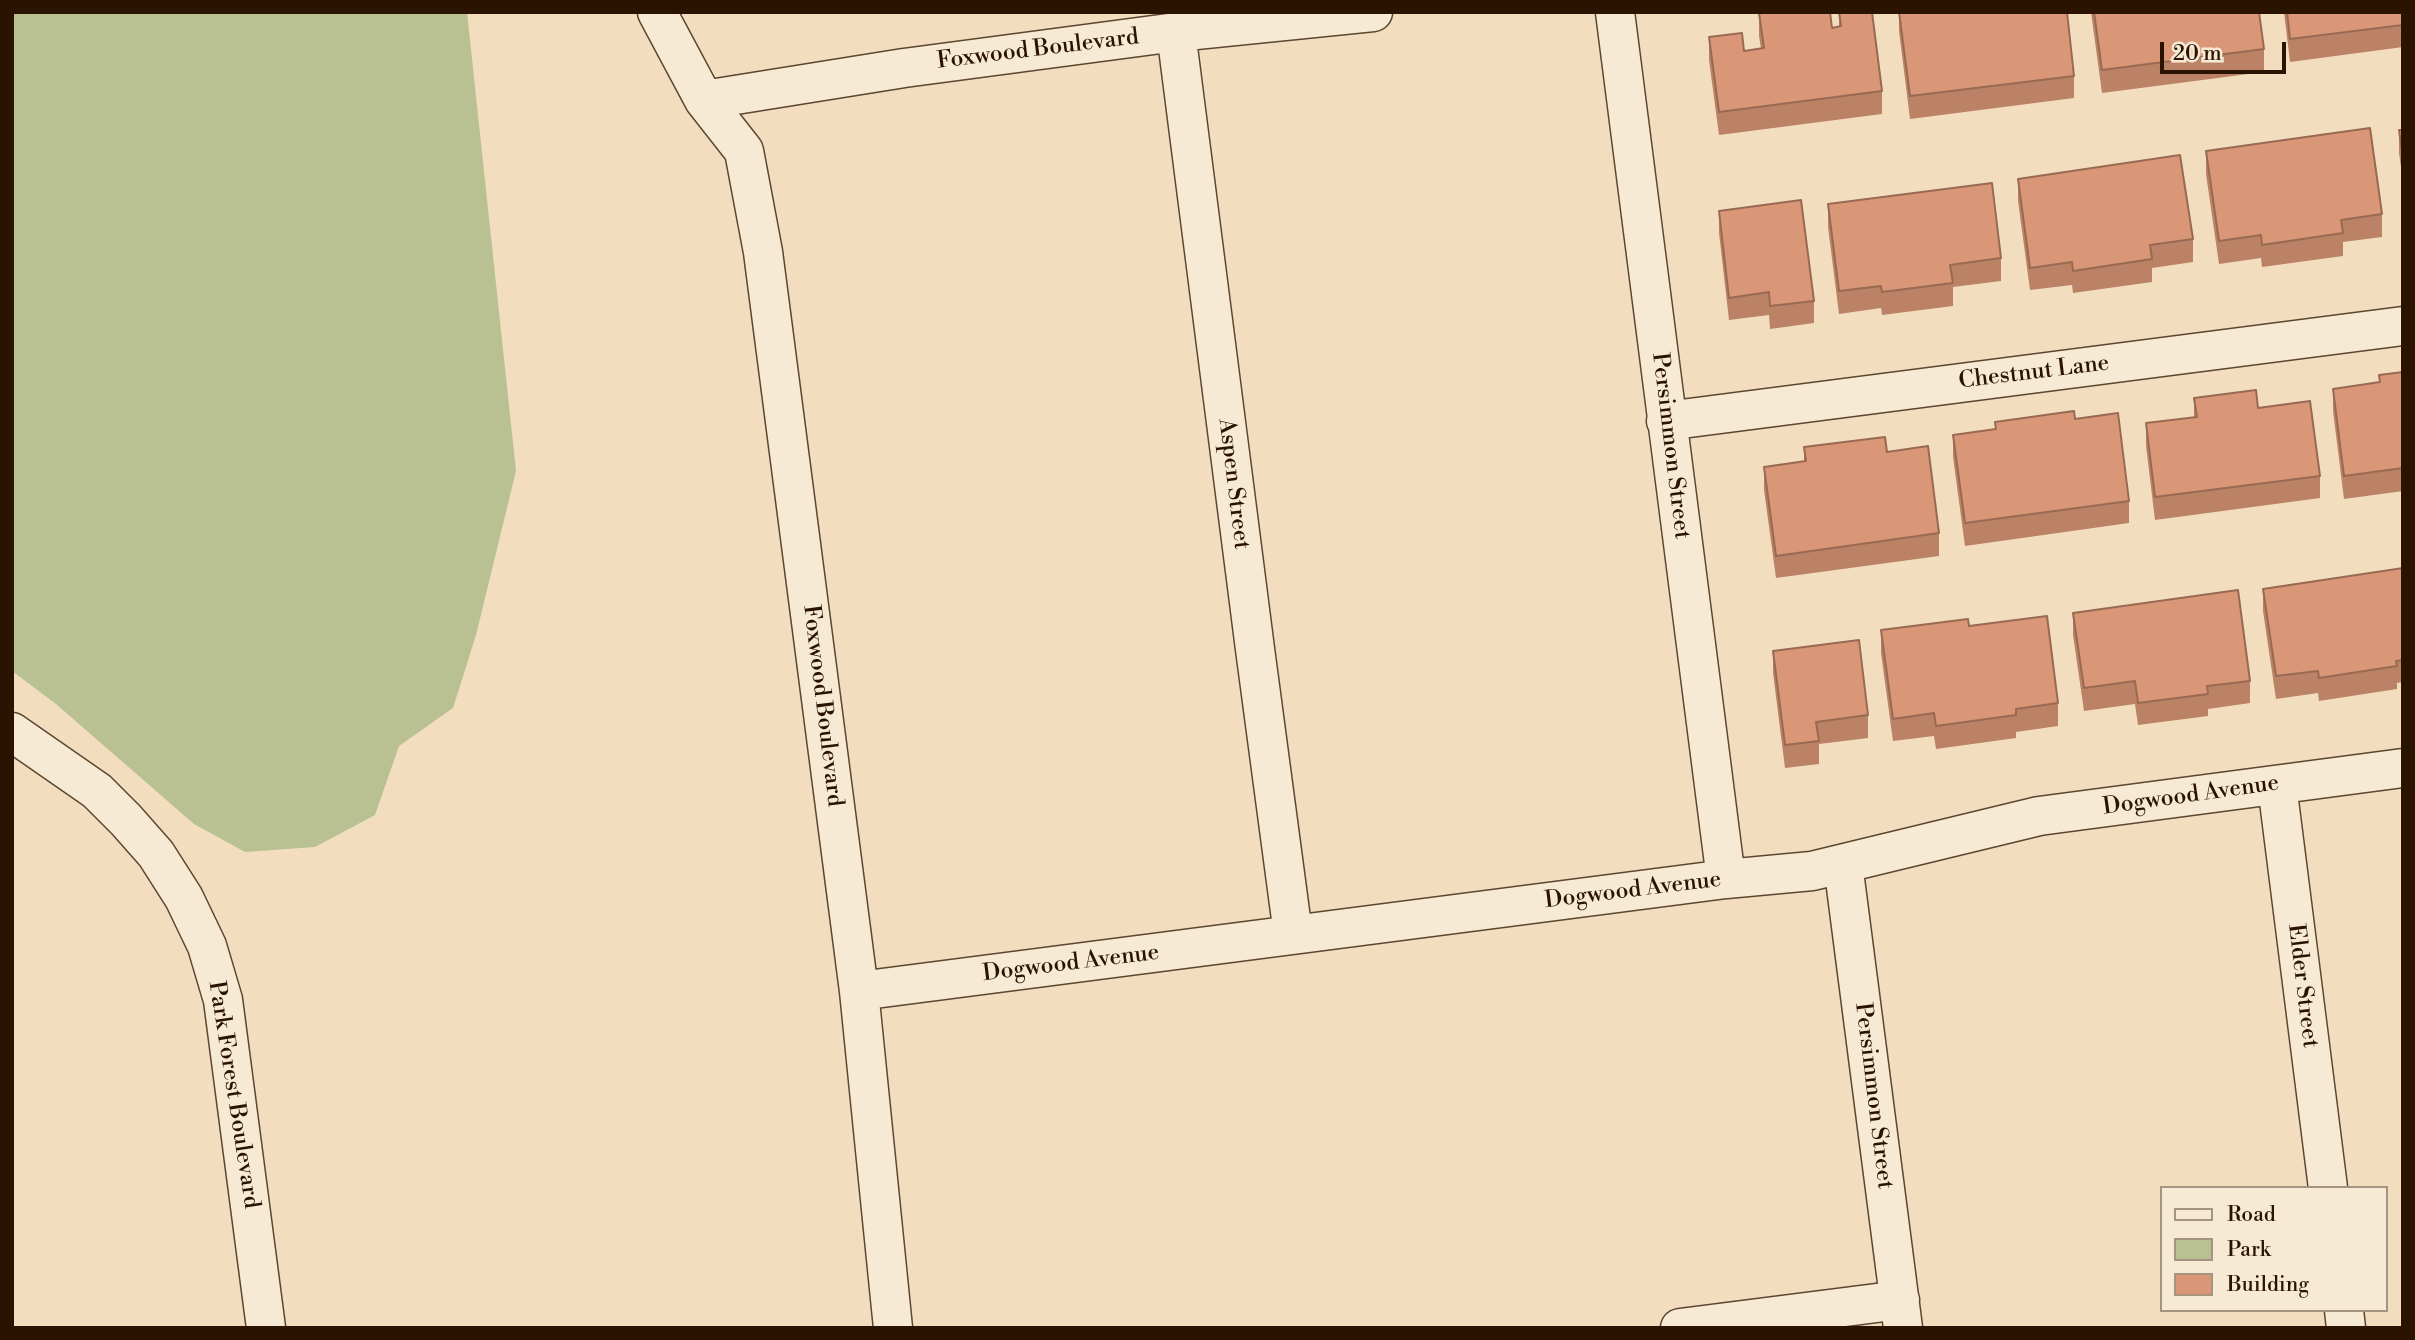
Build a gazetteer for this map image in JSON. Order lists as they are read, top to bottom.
{
  "streets": {
    "street": [
      "Foxwood Boulevard",
      "Chestnut Lane",
      "Persimmon Street",
      "Aspen Street",
      "Dogwood Avenue",
      "Elder Street",
      "Park Forest Boulevard"
    ]
  },
  "crossings": [
    ["Foxwood Boulevard", "Aspen Street"],
    ["Foxwood Boulevard", "Dogwood Avenue"],
    ["Chestnut Lane", "Persimmon Street"],
    ["Persimmon Street", "Dogwood Avenue"],
    ["Aspen Street", "Dogwood Avenue"],
    ["Dogwood Avenue", "Elder Street"]
  ],
  "legend": ["Road", "Park", "Building"],
  "scale_bar": "20 m"
}
